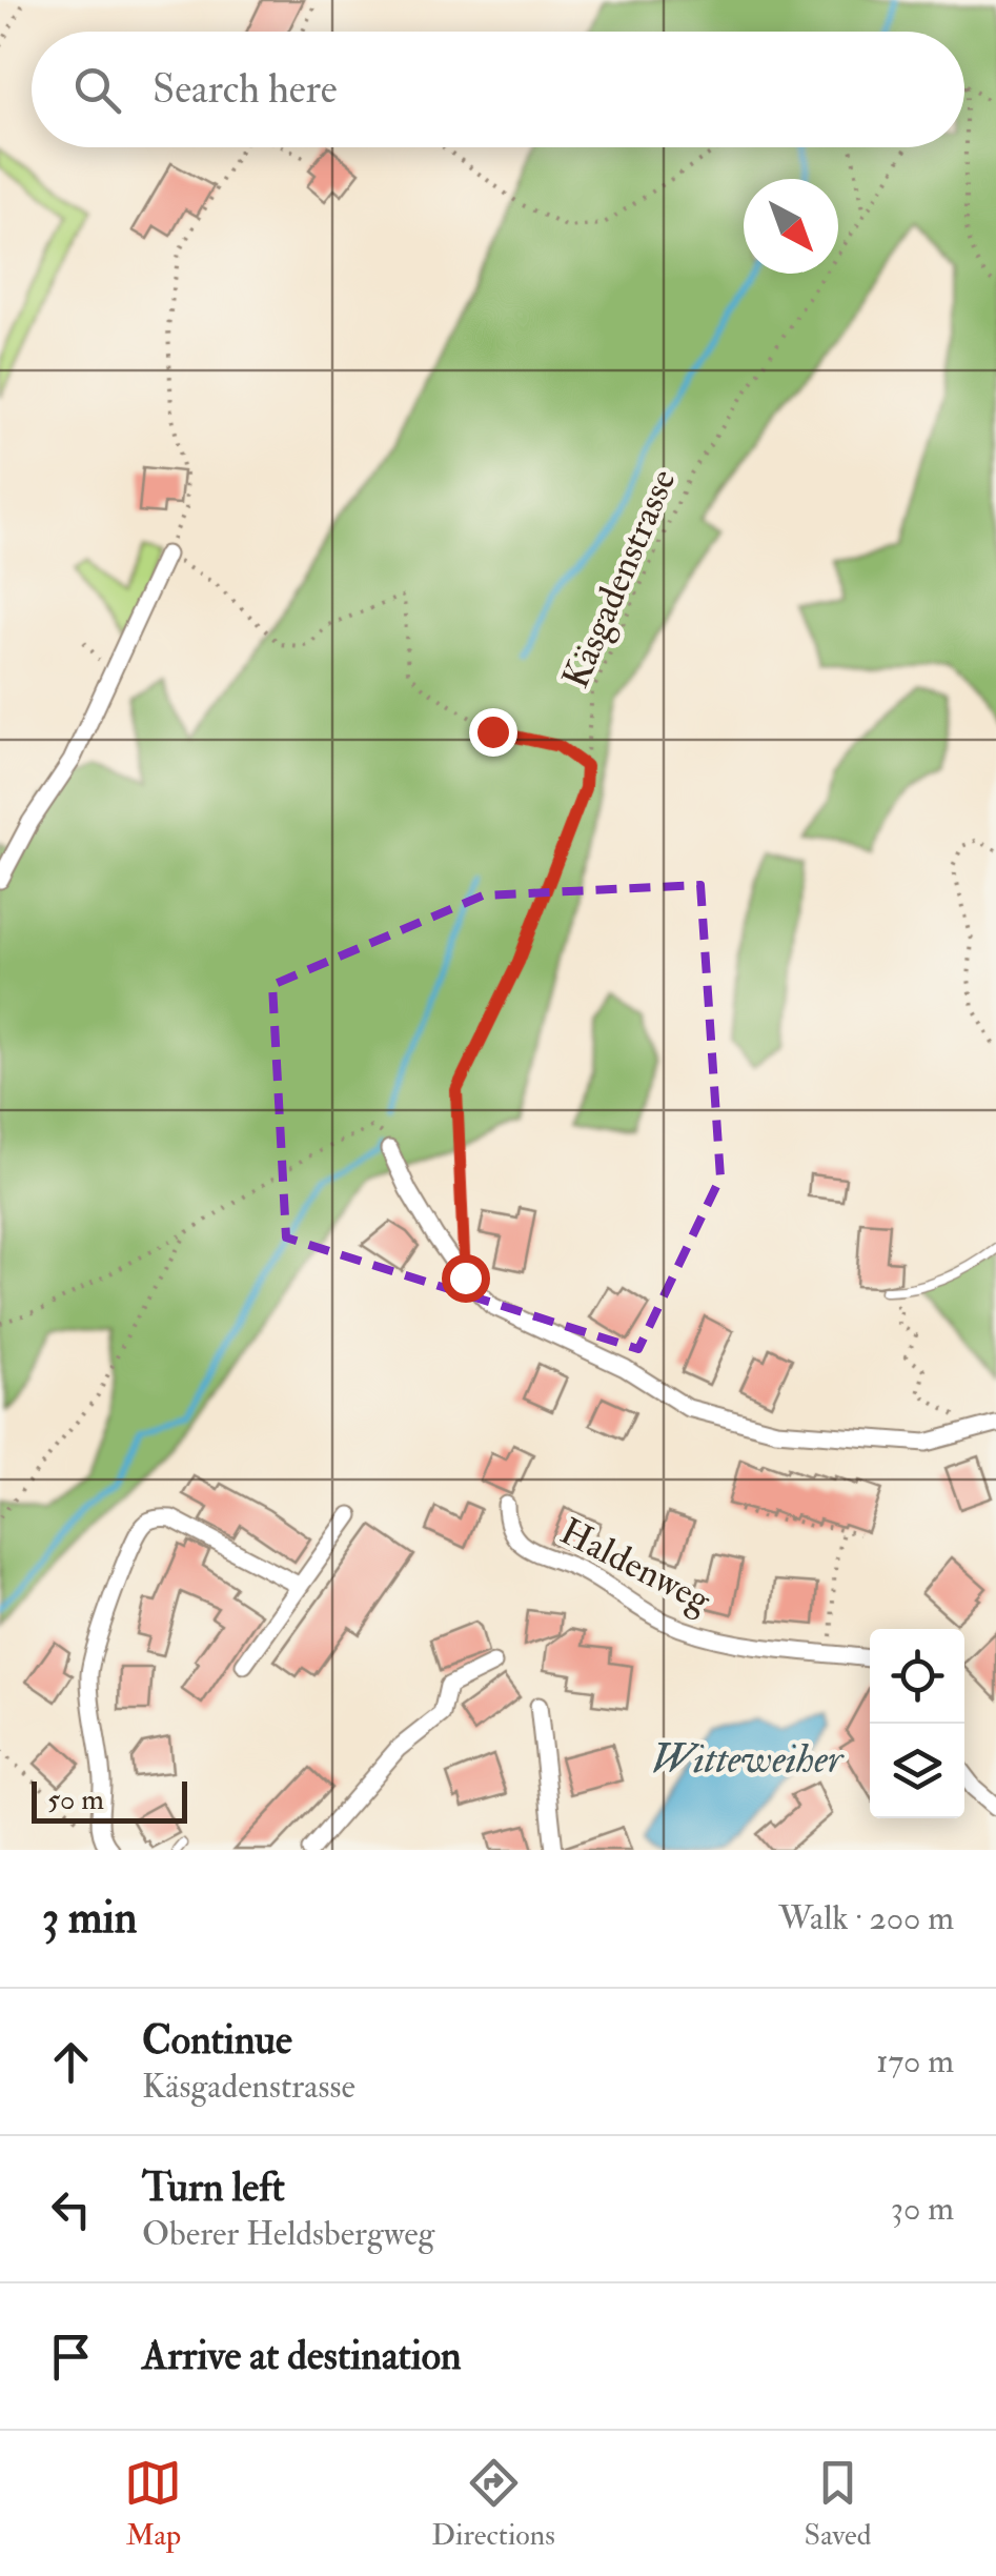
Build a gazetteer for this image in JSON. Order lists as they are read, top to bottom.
{
  "streets": {
    "street": ["Haldenweg"],
    "path": ["Käsgadenstrasse"]
  },
  "water": ["Witteweiher"],
  "scale_bar": "50 m",
  "north": "bottom right",
  "page": {
    "search": "Search here",
    "scale": "50 m",
    "heading": ["3 min", "Walk · 200 m"],
    "list": [
      ["Continue", "Käsgadenstrasse", "170 m"],
      ["Turn left", "Oberer Heldsbergweg", "30 m"],
      "Arrive at destination"
    ],
    "nav": ["Map", "Directions", "Saved"]
  }
}
